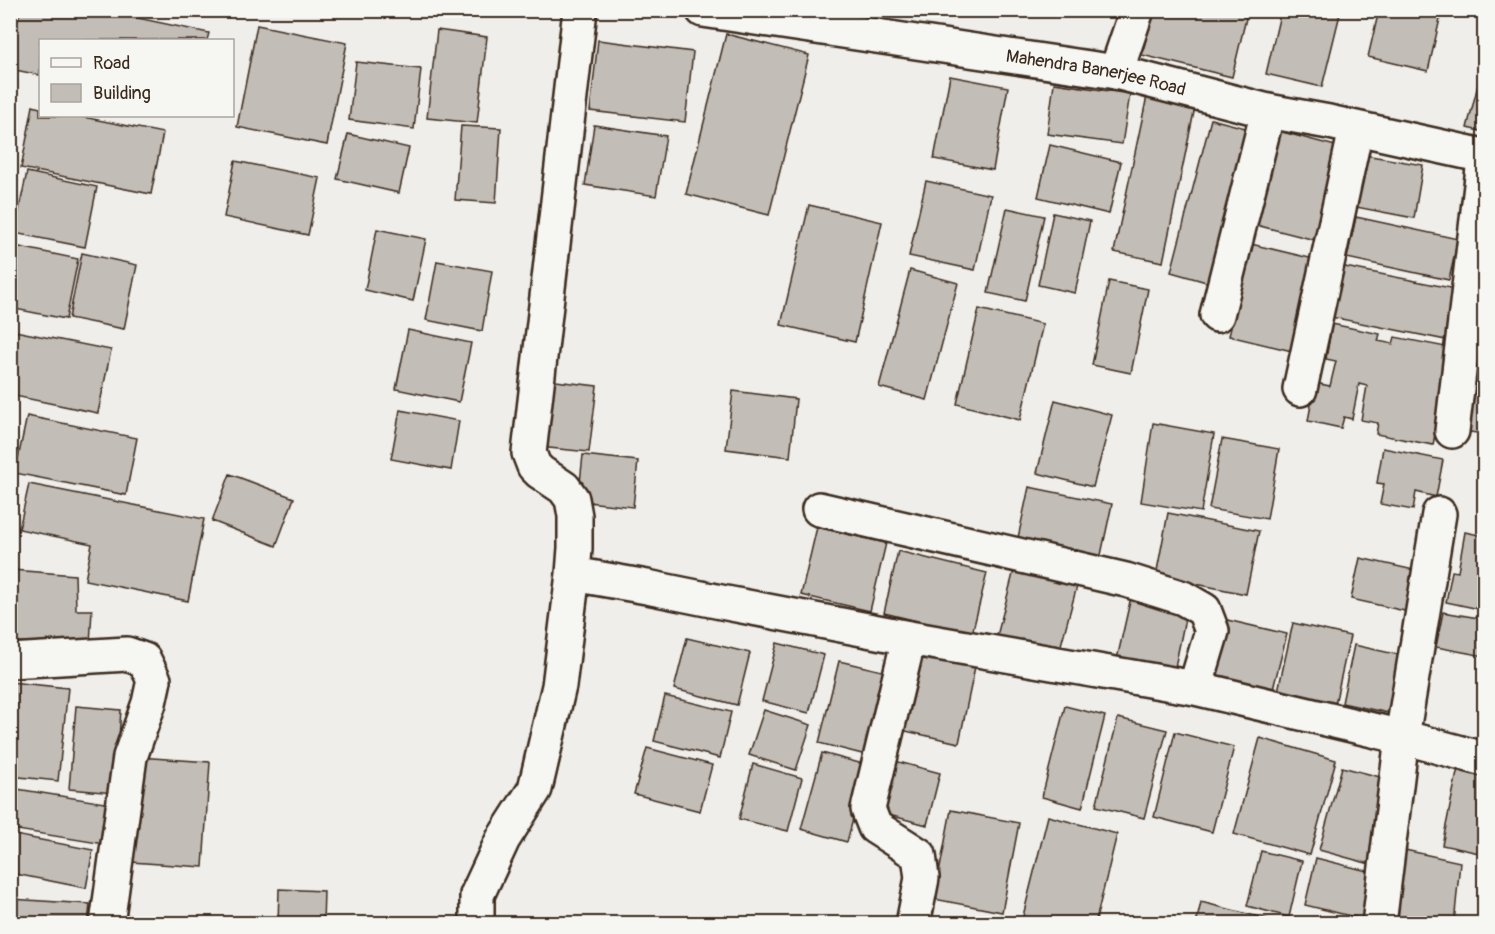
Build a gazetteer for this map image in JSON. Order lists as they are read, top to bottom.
{
  "streets": {
    "street": ["Mahendra Banerjee Road"]
  },
  "legend": ["Road", "Building"]
}
